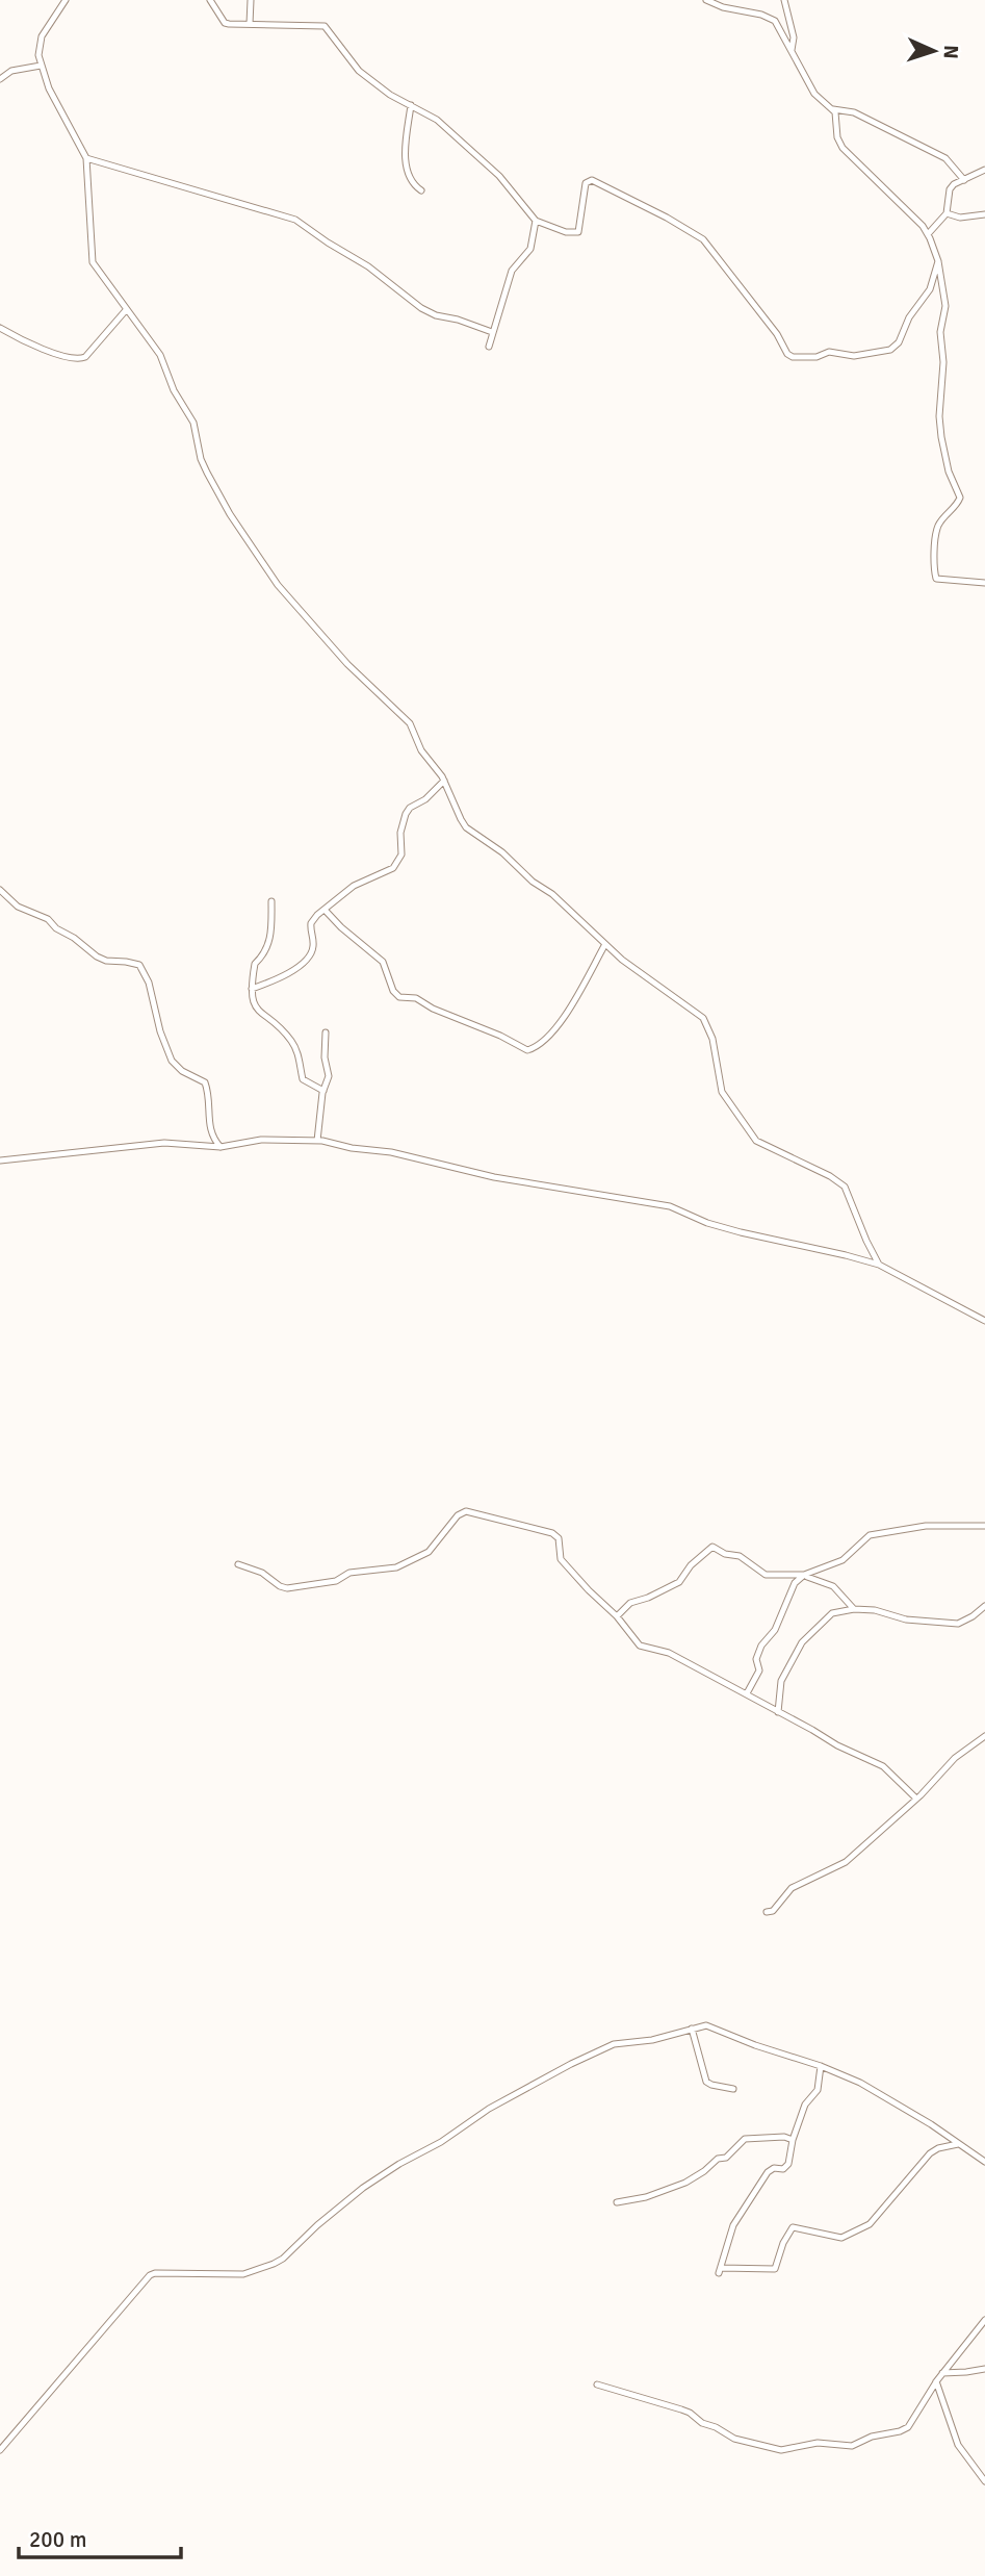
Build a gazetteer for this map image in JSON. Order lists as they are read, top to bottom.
{
  "scale_bar": "200 m",
  "north": "right"
}
